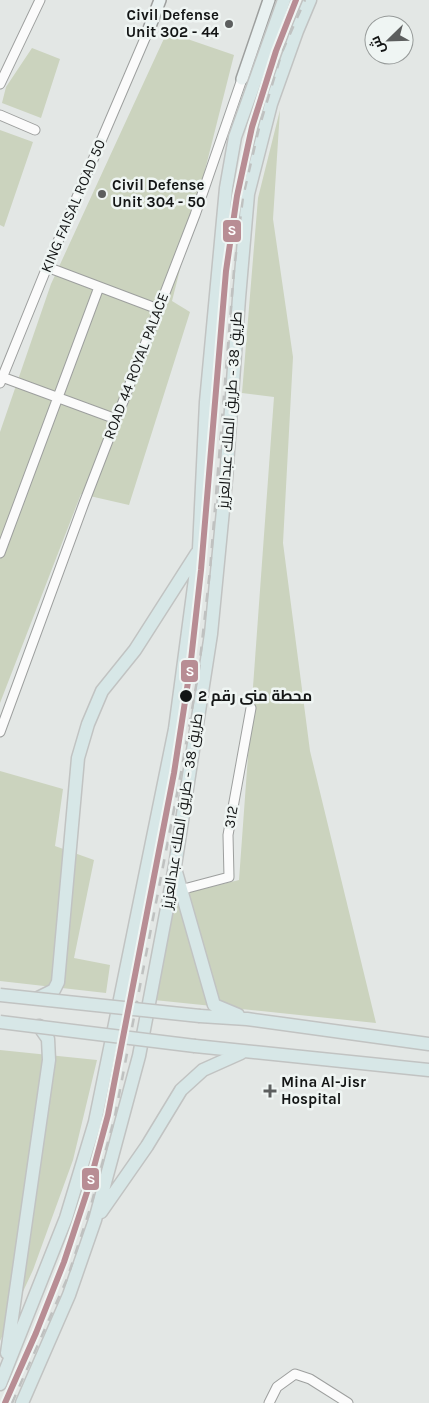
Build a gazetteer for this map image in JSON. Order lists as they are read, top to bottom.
{
  "streets": {
    "main road": ["ROAD 44 ROYAL PALACE", "طريق 38 - طريق الملك عبدالعزيز"],
    "street": ["KING FAISAL ROAD 50", "312"]
  },
  "places": {
    "other": ["Civil Defense Unit 302 - 44", "Civil Defense Unit 304 - 50", "محطة منى رقم 2"],
    "health": ["Mina Al-Jisr Hospital"]
  },
  "lines": ["transit line S"],
  "north": "bottom left"
}
